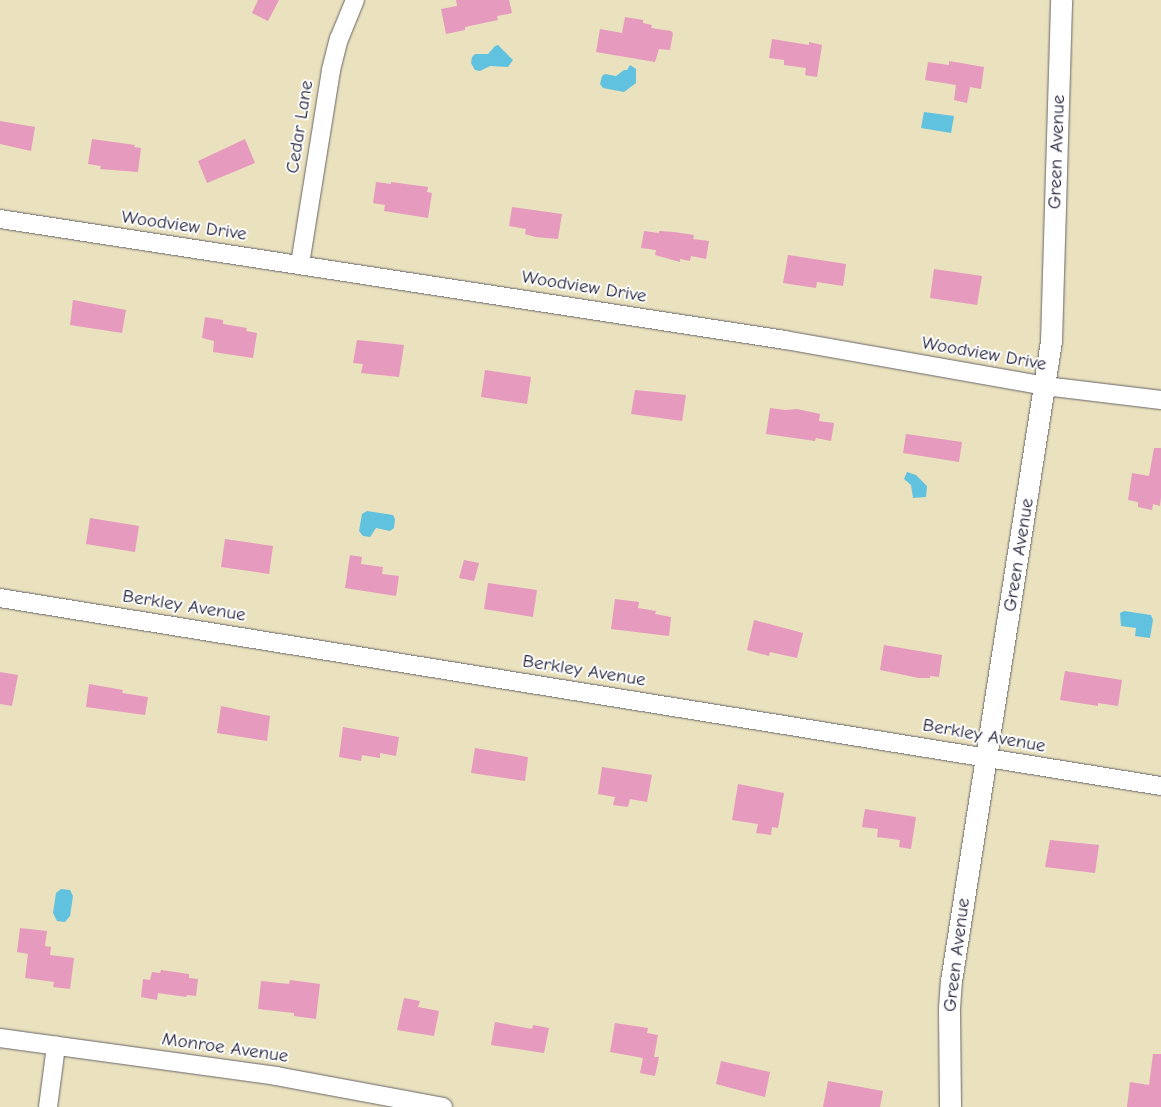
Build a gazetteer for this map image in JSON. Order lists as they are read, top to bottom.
{
  "streets": {
    "street": [
      "Cedar Lane",
      "Green Avenue",
      "Woodview Drive",
      "Berkley Avenue",
      "Monroe Avenue"
    ]
  },
  "crossings": [
    ["Cedar Lane", "Woodview Drive"],
    ["Green Avenue", "Woodview Drive"],
    ["Green Avenue", "Berkley Avenue"]
  ]
}
